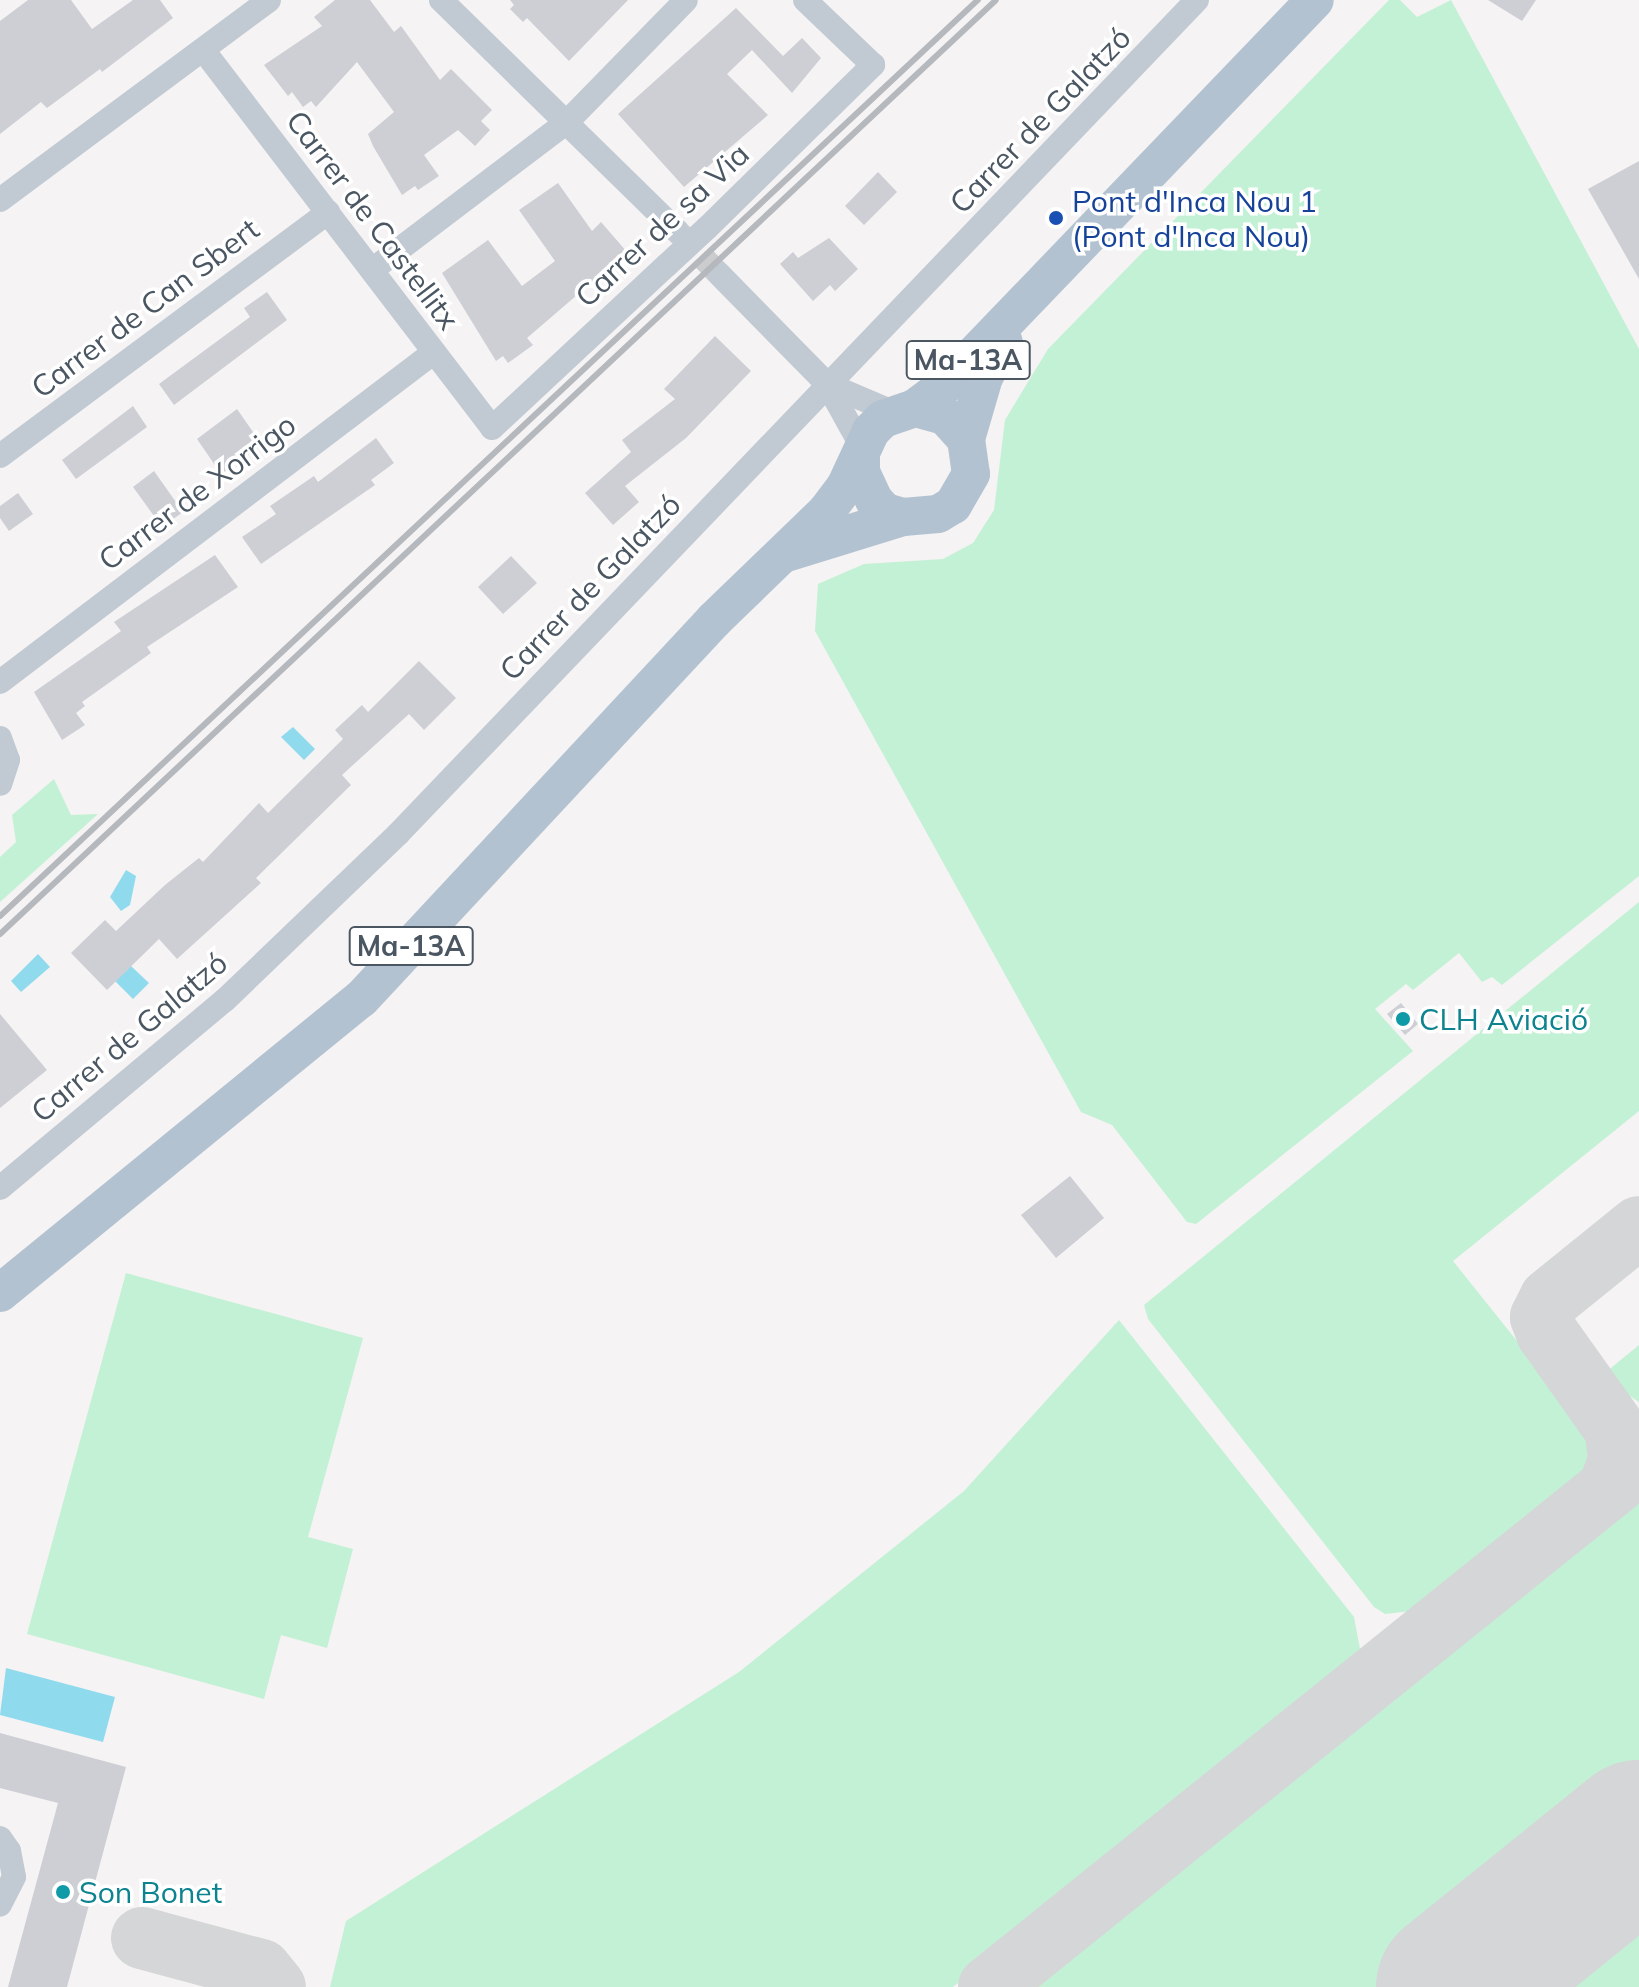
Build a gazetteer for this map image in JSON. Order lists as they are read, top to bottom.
{
  "streets": {
    "main road": ["Ma-13A"],
    "street": [
      "Carrer de Galatzó",
      "Carrer de Castellitx",
      "Carrer de sa Via",
      "Carrer de Can Sbert",
      "Carrer de Xorrigo"
    ]
  },
  "crossings": [
    ["Carrer de Castellitx", "Carrer de sa Via"],
    ["Carrer de Castellitx", "Carrer de Can Sbert"],
    ["Carrer de Castellitx", "Carrer de Xorrigo"]
  ],
  "places": ["Pont d'Inca Nou 1 (Pont d'Inca Nou)", "CLH Aviació", "Son Bonet"]
}
